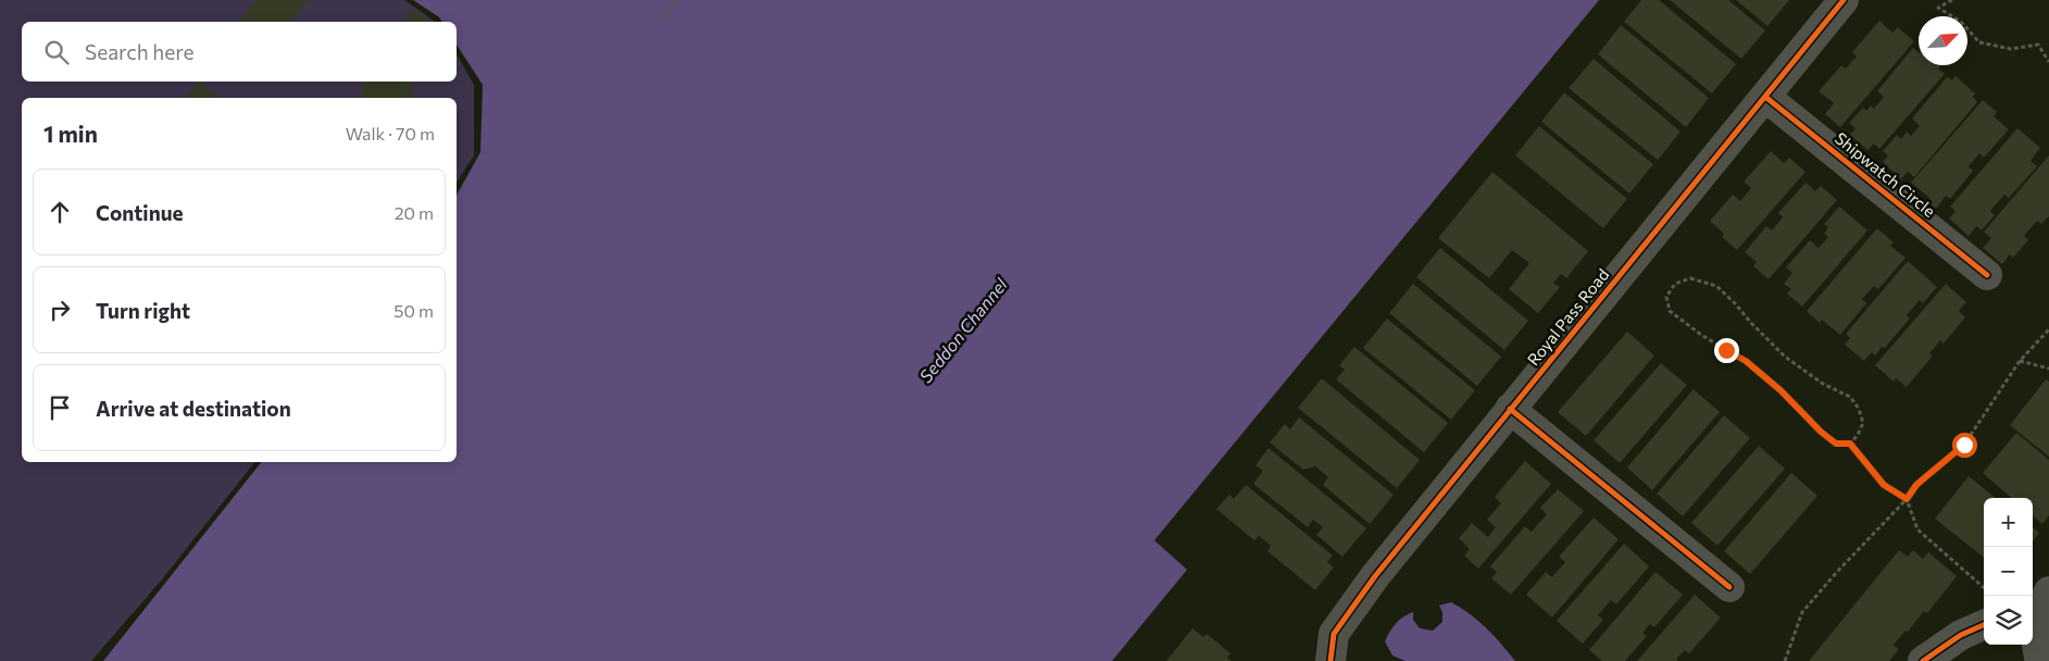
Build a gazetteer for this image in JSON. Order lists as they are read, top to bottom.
{
  "streets": {
    "street": ["Shipwatch Circle", "Royal Pass Road"]
  },
  "crossings": [
    ["Shipwatch Circle", "Royal Pass Road"]
  ],
  "water": ["Seddon Channel"],
  "north": "top right",
  "page": {
    "search": "Search here",
    "heading": ["1 min", "Walk · 70 m"],
    "list": [
      ["Continue", "20 m"],
      ["Turn right", "50 m"],
      "Arrive at destination"
    ],
    "map_buttons": ["+", "−"]
  }
}
